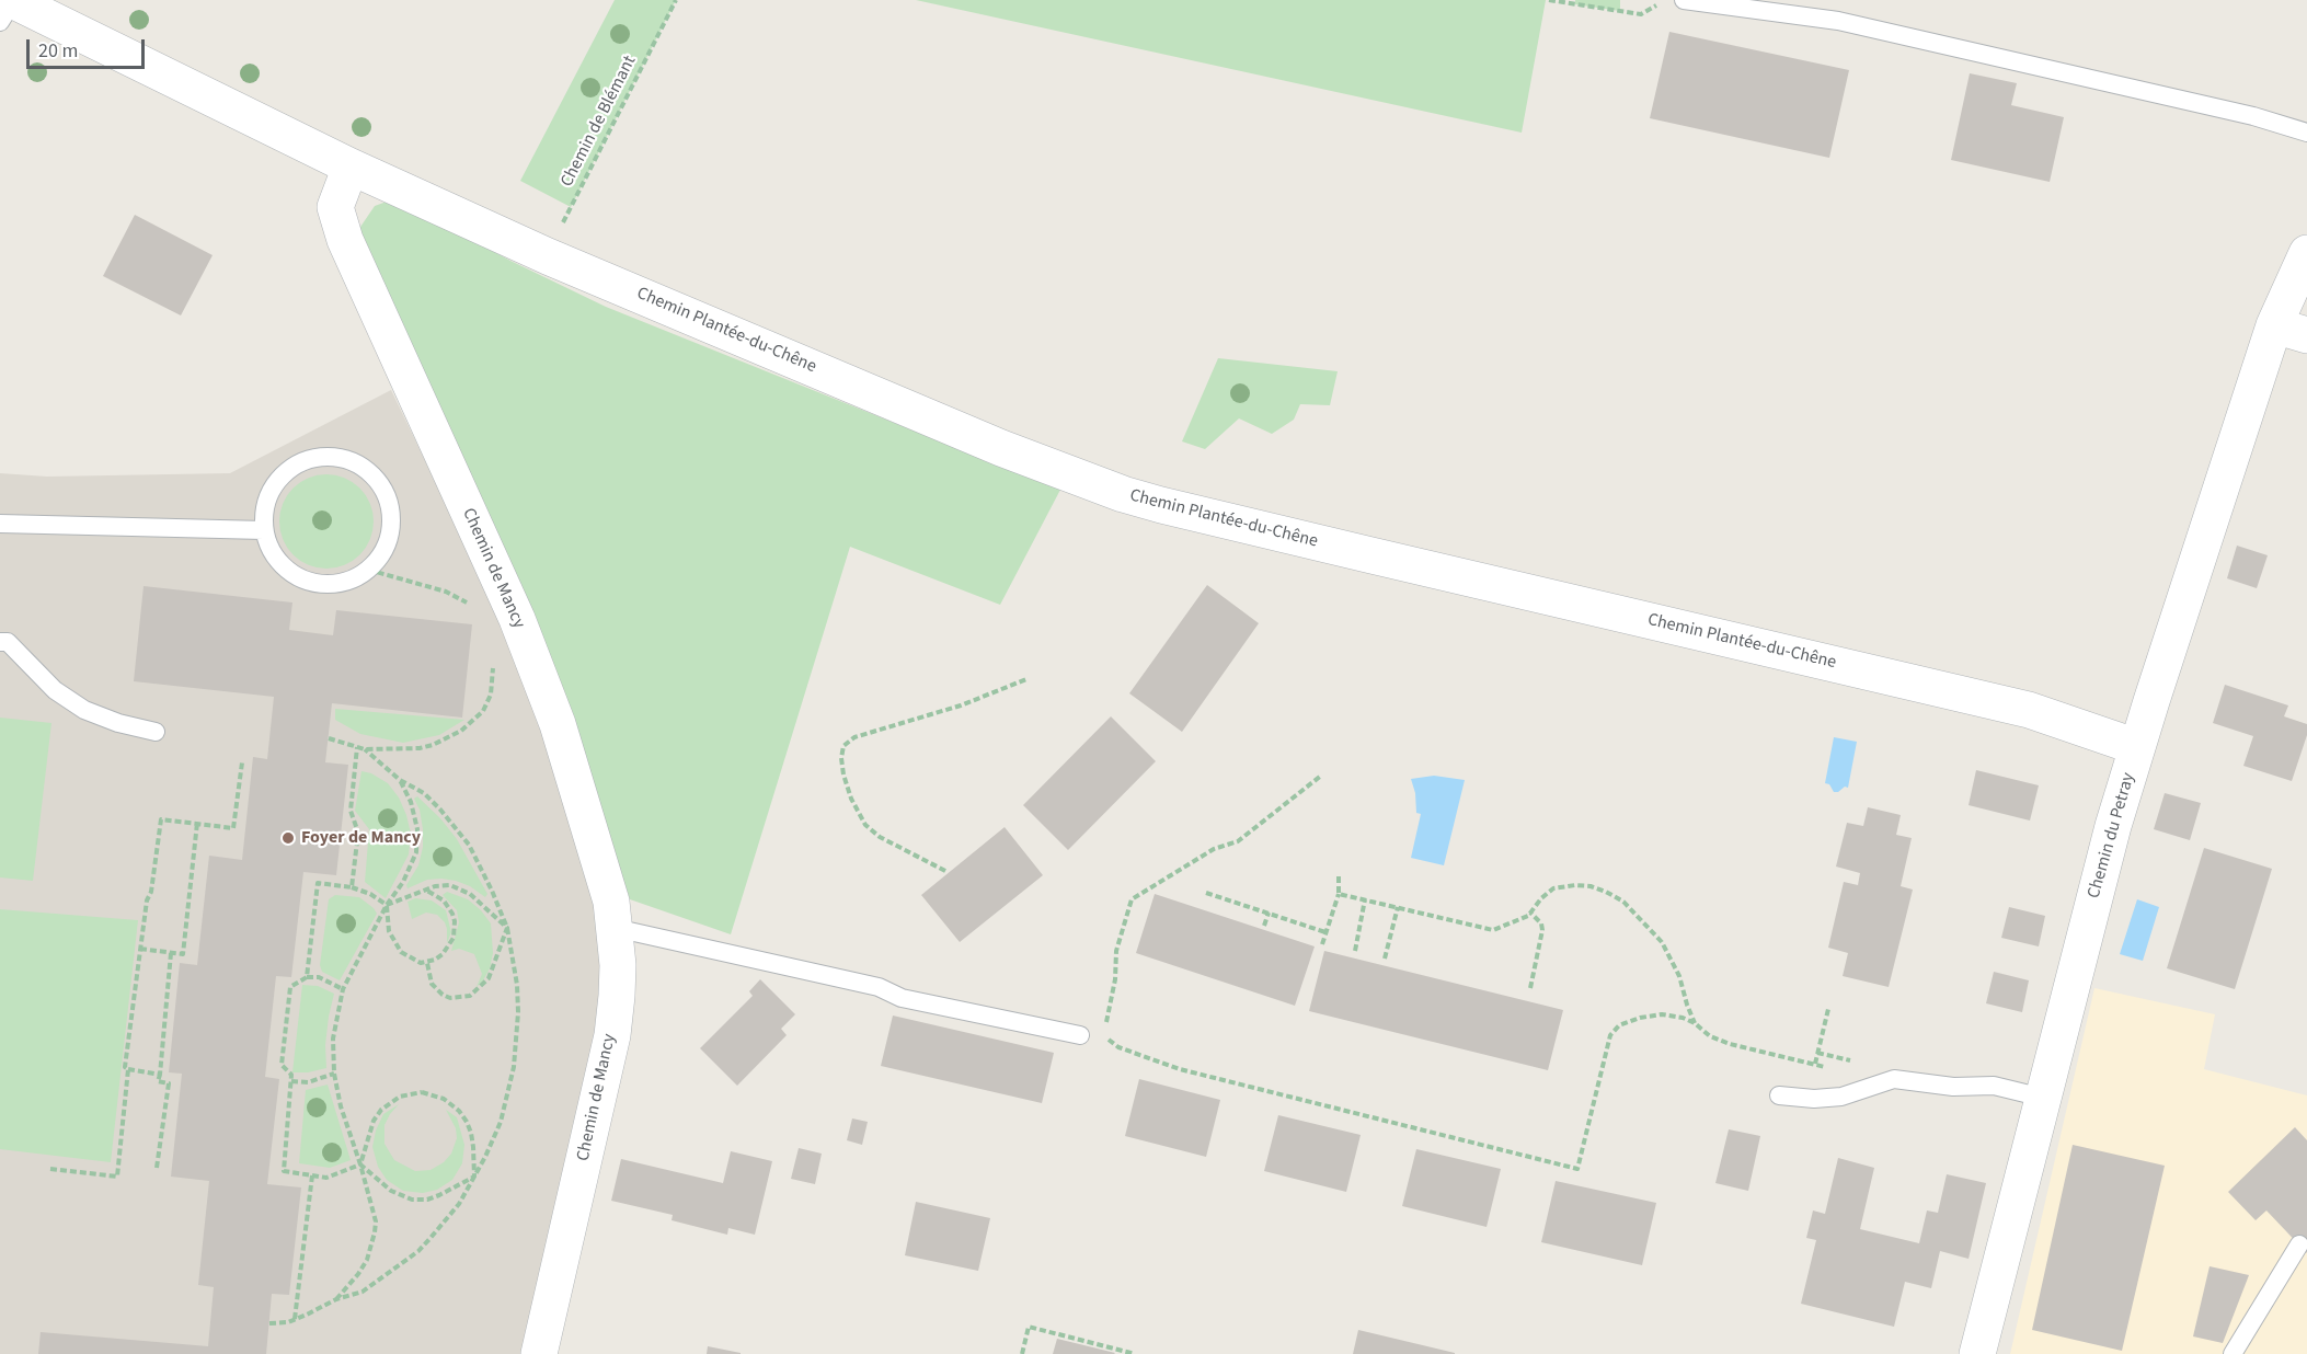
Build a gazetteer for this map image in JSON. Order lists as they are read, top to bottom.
{
  "streets": {
    "street": ["Chemin Plantée-du-Chêne", "Chemin de Mancy", "Chemin du Petray"],
    "path": ["Chemin de Blémant"]
  },
  "crossings": [
    ["Chemin de Blémant", "Chemin Plantée-du-Chêne"],
    ["Chemin Plantée-du-Chêne", "Chemin de Mancy"],
    ["Chemin Plantée-du-Chêne", "Chemin du Petray"]
  ],
  "places": ["Foyer de Mancy"],
  "scale_bar": "20 m"
}
